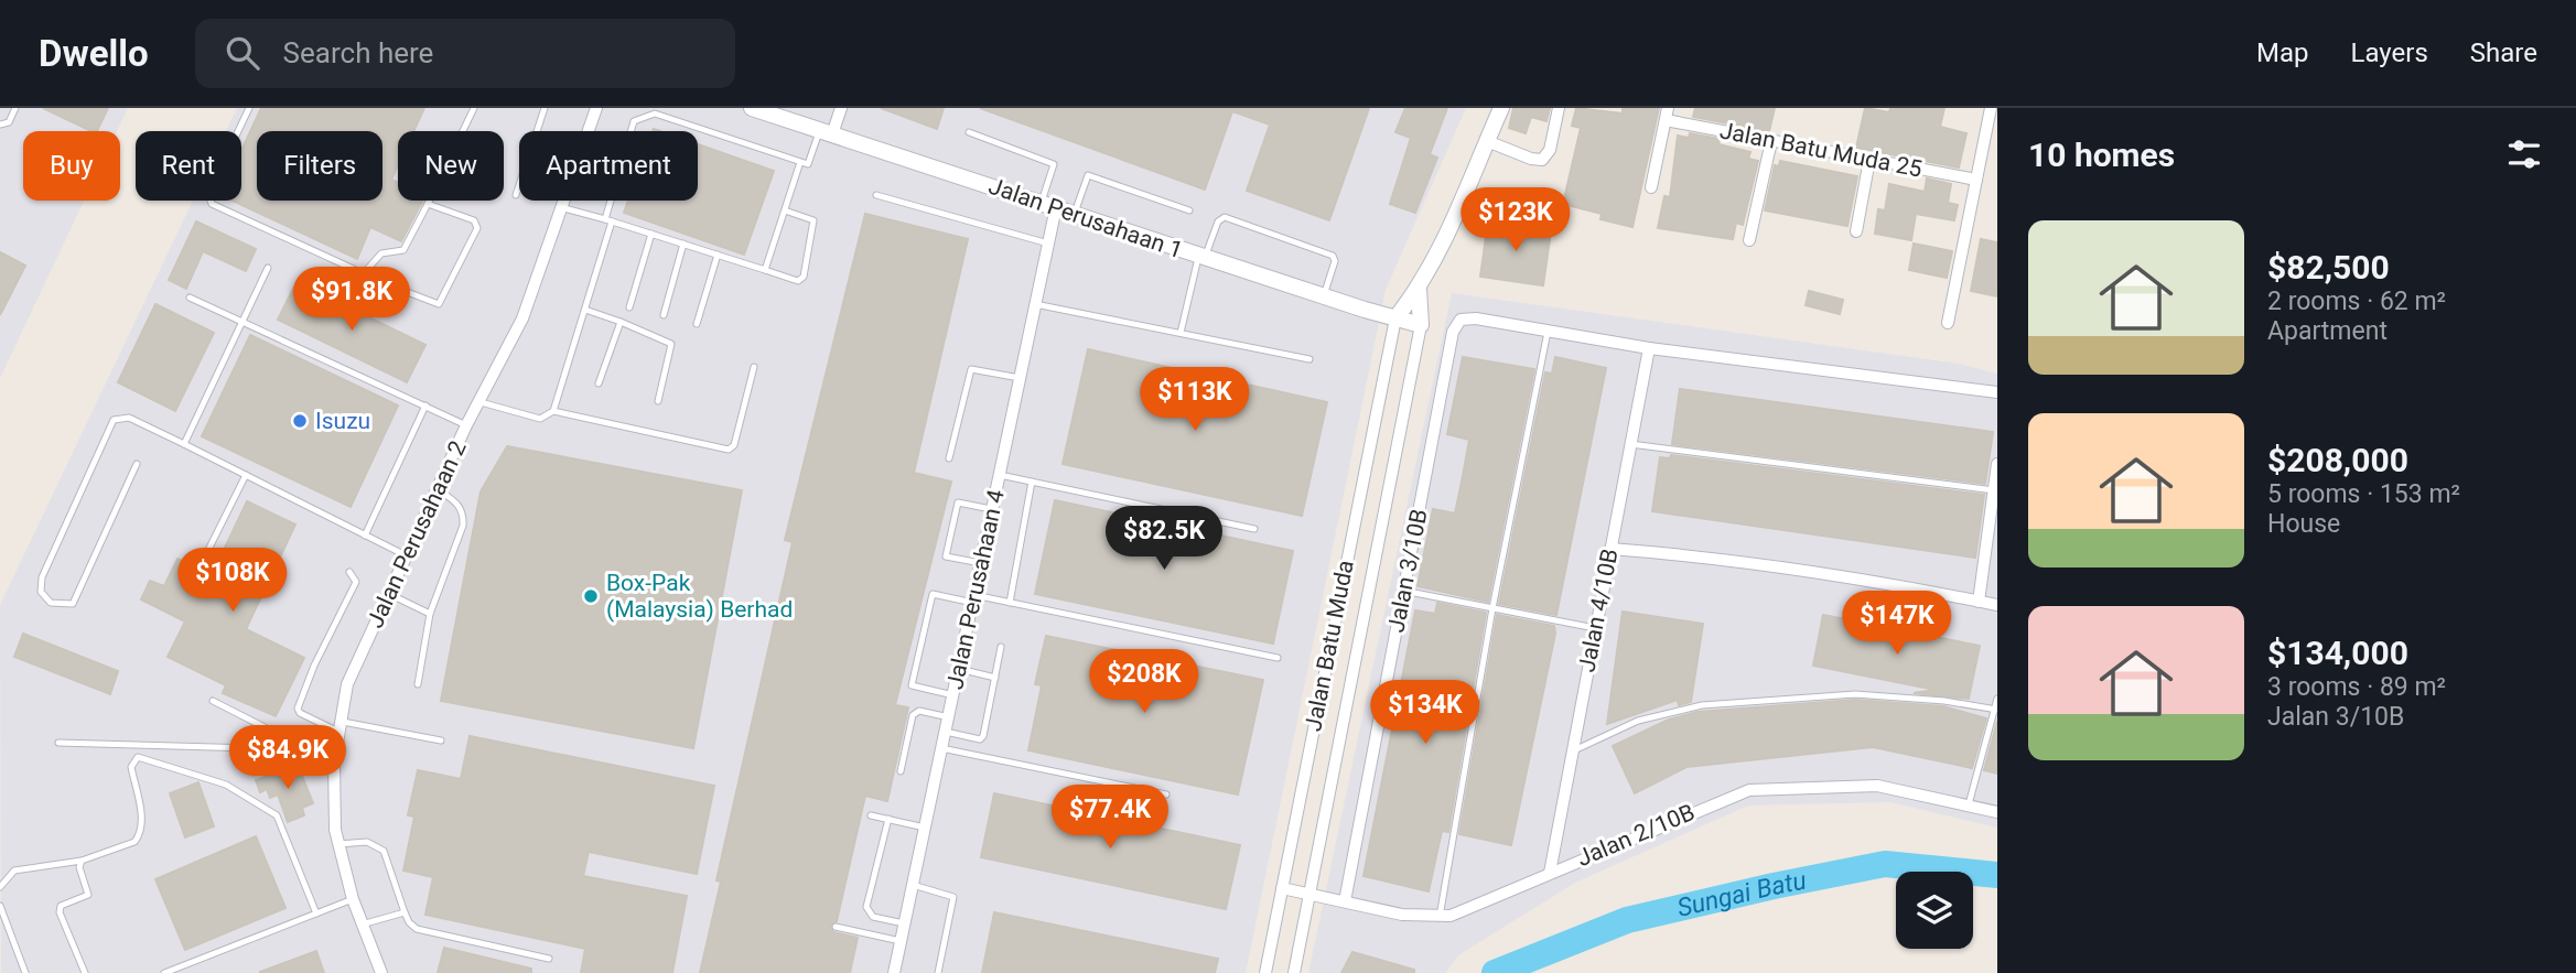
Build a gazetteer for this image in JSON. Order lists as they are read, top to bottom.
{
  "streets": {
    "street": [
      "Jalan Batu Muda 25",
      "Jalan Perusahaan 1",
      "Jalan Perusahaan 2",
      "Jalan 3/10B",
      "Jalan Perusahaan 4",
      "Jalan 4/10B",
      "Jalan Batu Muda",
      "Jalan 2/10B"
    ]
  },
  "crossings": [
    ["Jalan Perusahaan 1", "Jalan Perusahaan 4"],
    ["Jalan Perusahaan 1", "Jalan Batu Muda"],
    ["Jalan 3/10B", "Jalan 2/10B"],
    ["Jalan 4/10B", "Jalan 2/10B"],
    ["Jalan Batu Muda", "Jalan 2/10B"]
  ],
  "water": ["Sungai Batu"],
  "places": ["Isuzu", "Box-Pak (Malaysia) Berhad"],
  "page": {
    "header": "Dwello",
    "search": "Search here",
    "nav": ["Map", "Layers", "Share"],
    "heading": "10 homes",
    "chip": [
      "Buy",
      "Rent",
      "Filters",
      "New",
      "Apartment"
    ],
    "price": [
      "$123K",
      "$91.8K",
      "$113K",
      "$82.5K",
      "$108K",
      "$147K",
      "$208K",
      "$134K",
      "$84.9K",
      "$77.4K"
    ],
    "list": [
      {
        "name": "$82,500",
        "note": "2 rooms · 62 m² · Apartment"
      },
      {
        "name": "$208,000",
        "note": "5 rooms · 153 m² · House"
      },
      {
        "name": "$134,000",
        "note": "3 rooms · 89 m² · Jalan 3/10B"
      }
    ]
  }
}
